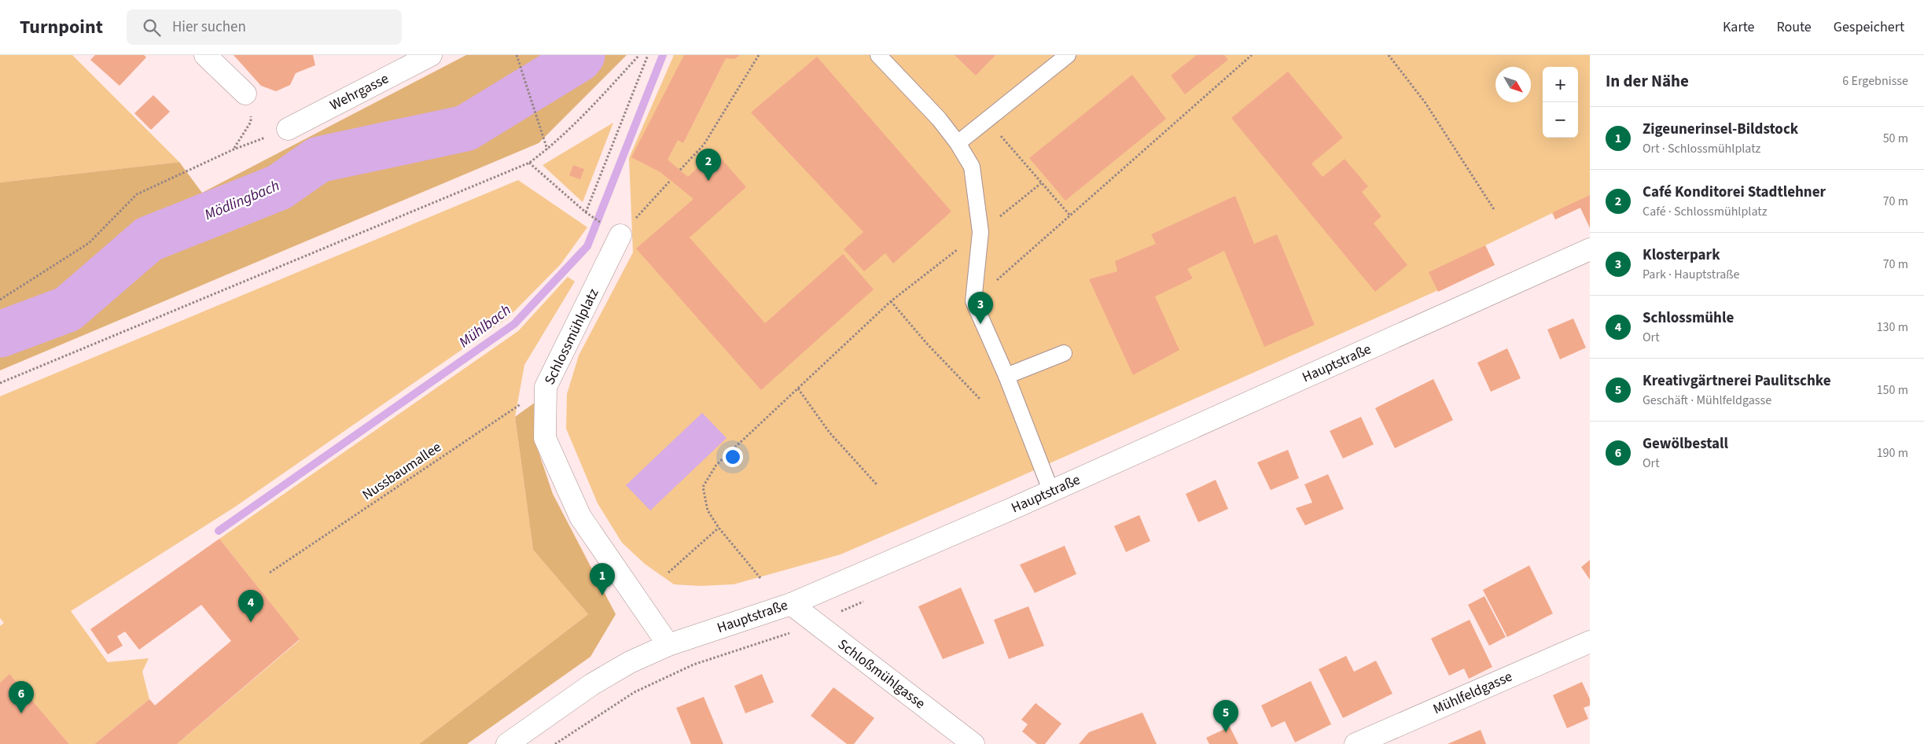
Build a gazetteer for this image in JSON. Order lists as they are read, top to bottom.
{
  "streets": {
    "street": [
      "Wehrgasse",
      "Schlossmühlplatz",
      "Hauptstraße",
      "Schloßmühlgasse",
      "Mühlfeldgasse"
    ],
    "path": ["Nussbaumallee"]
  },
  "crossings": [
    ["Schlossmühlplatz", "Hauptstraße"],
    ["Schlossmühlplatz", "Nussbaumallee"],
    ["Hauptstraße", "Schloßmühlgasse"]
  ],
  "water": ["Mödlingbach", "Mühlbach"],
  "north": "bottom right",
  "page": {
    "header": "Turnpoint",
    "search": "Hier suchen",
    "nav": ["Karte", "Route", "Gespeichert"],
    "heading": ["In der Nähe", "6 Ergebnisse"],
    "map_buttons": ["+", "−"],
    "list": [
      {
        "mark": "1",
        "name": "Zigeunerinsel-Bildstock",
        "note": "Ort · Schlossmühlplatz",
        "value": "50 m"
      },
      {
        "mark": "2",
        "name": "Café Konditorei Stadtlehner",
        "note": "Café · Schlossmühlplatz",
        "value": "70 m"
      },
      {
        "mark": "3",
        "name": "Klosterpark",
        "note": "Park · Hauptstraße",
        "value": "70 m"
      },
      {
        "mark": "4",
        "name": "Schlossmühle",
        "note": "Ort",
        "value": "130 m"
      },
      {
        "mark": "5",
        "name": "Kreativgärtnerei Paulitschke",
        "note": "Geschäft · Mühlfeldgasse",
        "value": "150 m"
      },
      {
        "mark": "6",
        "name": "Gewölbestall",
        "note": "Ort",
        "value": "190 m"
      }
    ],
    "pins": [
      "2",
      "3",
      "1",
      "4",
      "6",
      "5"
    ]
  }
}
